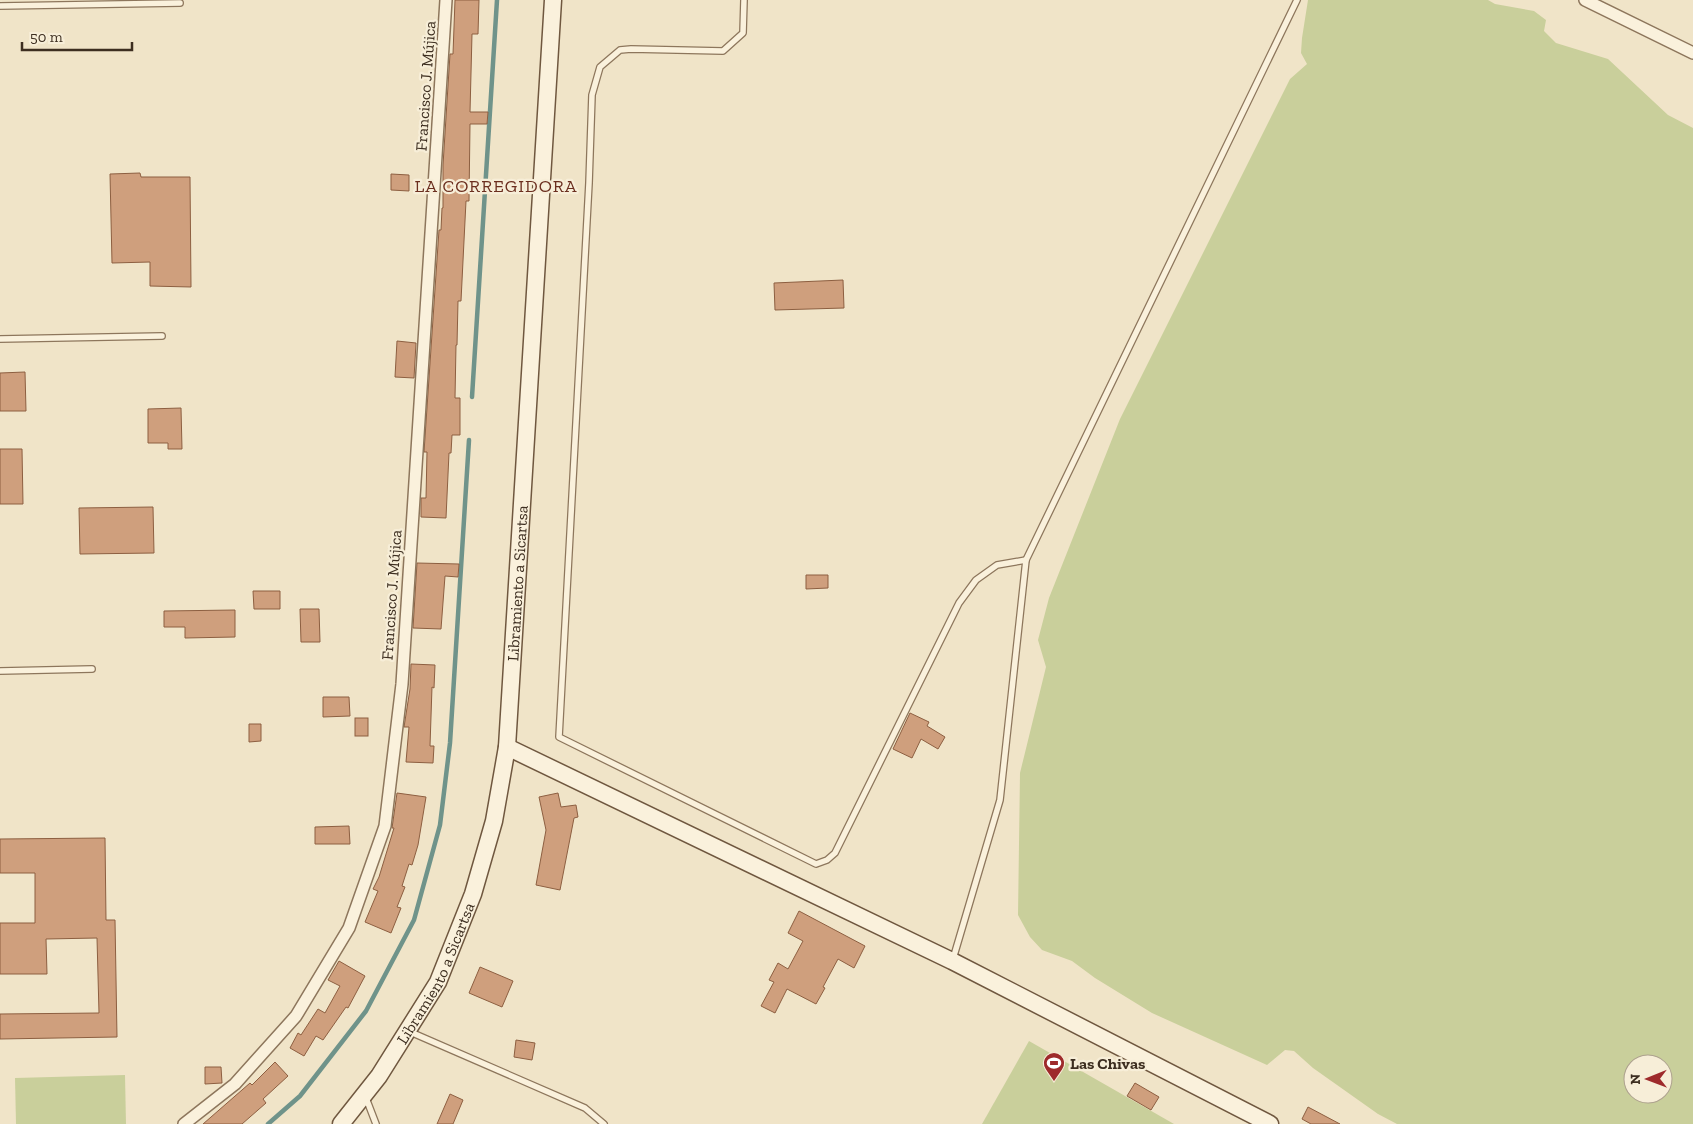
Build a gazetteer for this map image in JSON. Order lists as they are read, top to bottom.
{
  "streets": {
    "main road": ["Libramiento a Sicartsa"],
    "street": ["Francisco J. Mújica"]
  },
  "districts": ["LA CORREGIDORA"],
  "places": {
    "sports": ["Las Chivas"]
  },
  "scale_bar": "50 m",
  "north": "left"
}
